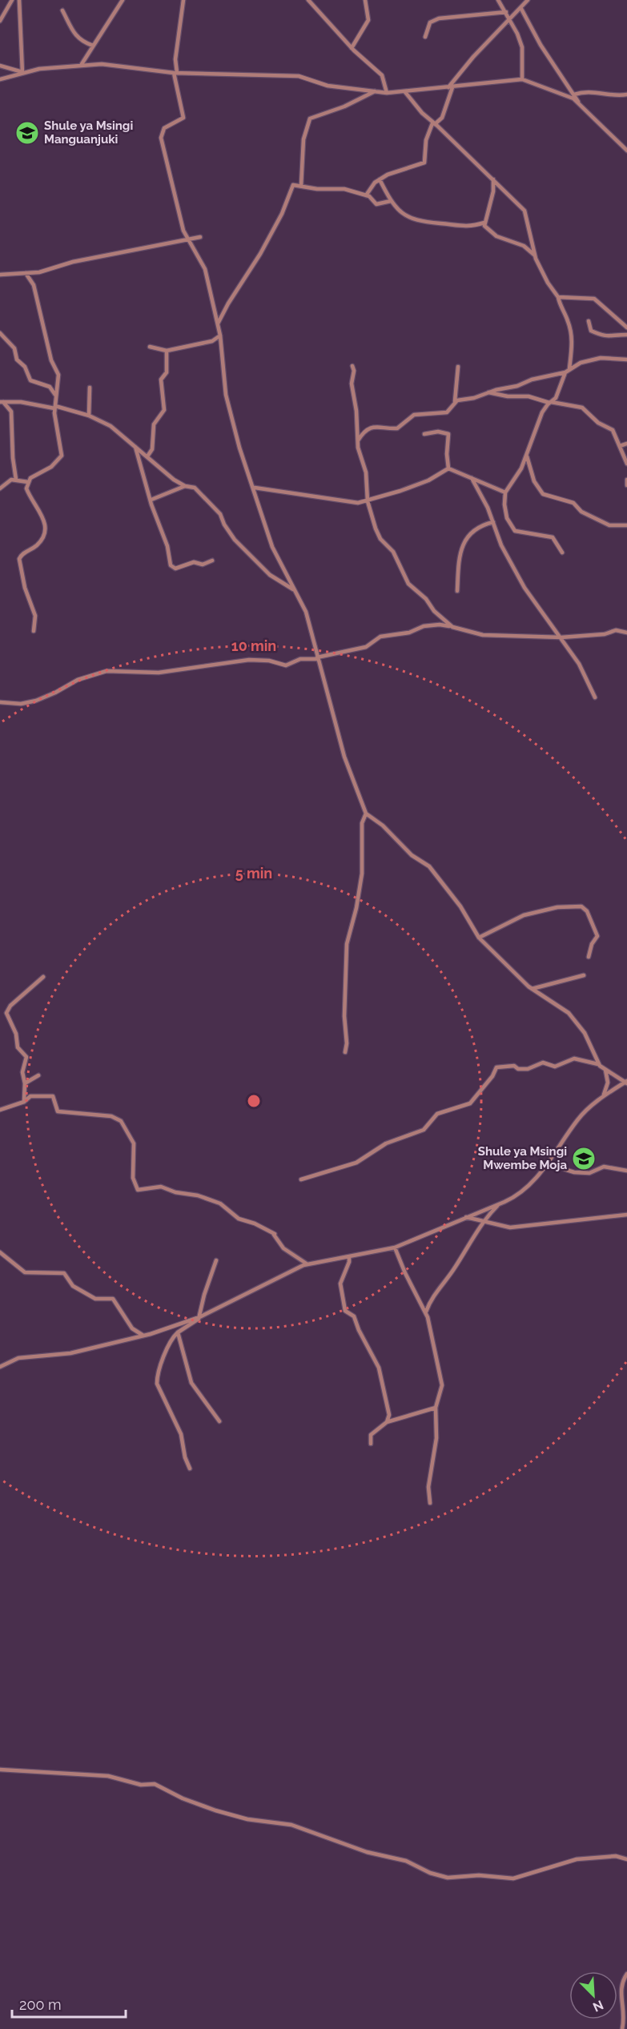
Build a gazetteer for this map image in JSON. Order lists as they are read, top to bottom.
{
  "places": {
    "school or university": ["Shule ya Msingi Manguanjuki", "Shule ya Msingi Mwembe Moja"]
  },
  "scale_bar": "200 m",
  "north": "bottom right",
  "rings": ["10 min", "5 min"]
}
